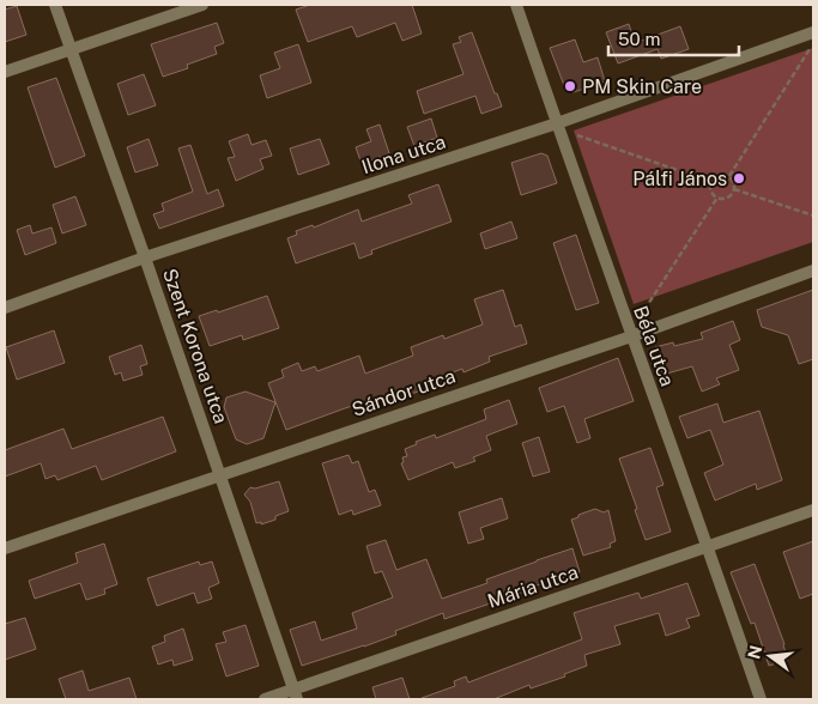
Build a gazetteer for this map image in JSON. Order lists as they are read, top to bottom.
{
  "streets": {
    "street": [
      "Ilona utca",
      "Szent Korona utca",
      "Béla utca",
      "Sándor utca",
      "Mária utca"
    ]
  },
  "crossings": [
    ["Ilona utca", "Szent Korona utca"],
    ["Ilona utca", "Béla utca"],
    ["Szent Korona utca", "Sándor utca"],
    ["Szent Korona utca", "Mária utca"],
    ["Béla utca", "Sándor utca"],
    ["Béla utca", "Mária utca"]
  ],
  "places": ["PM Skin Care", "Pálfi János"],
  "scale_bar": "50 m",
  "north": "left"
}
